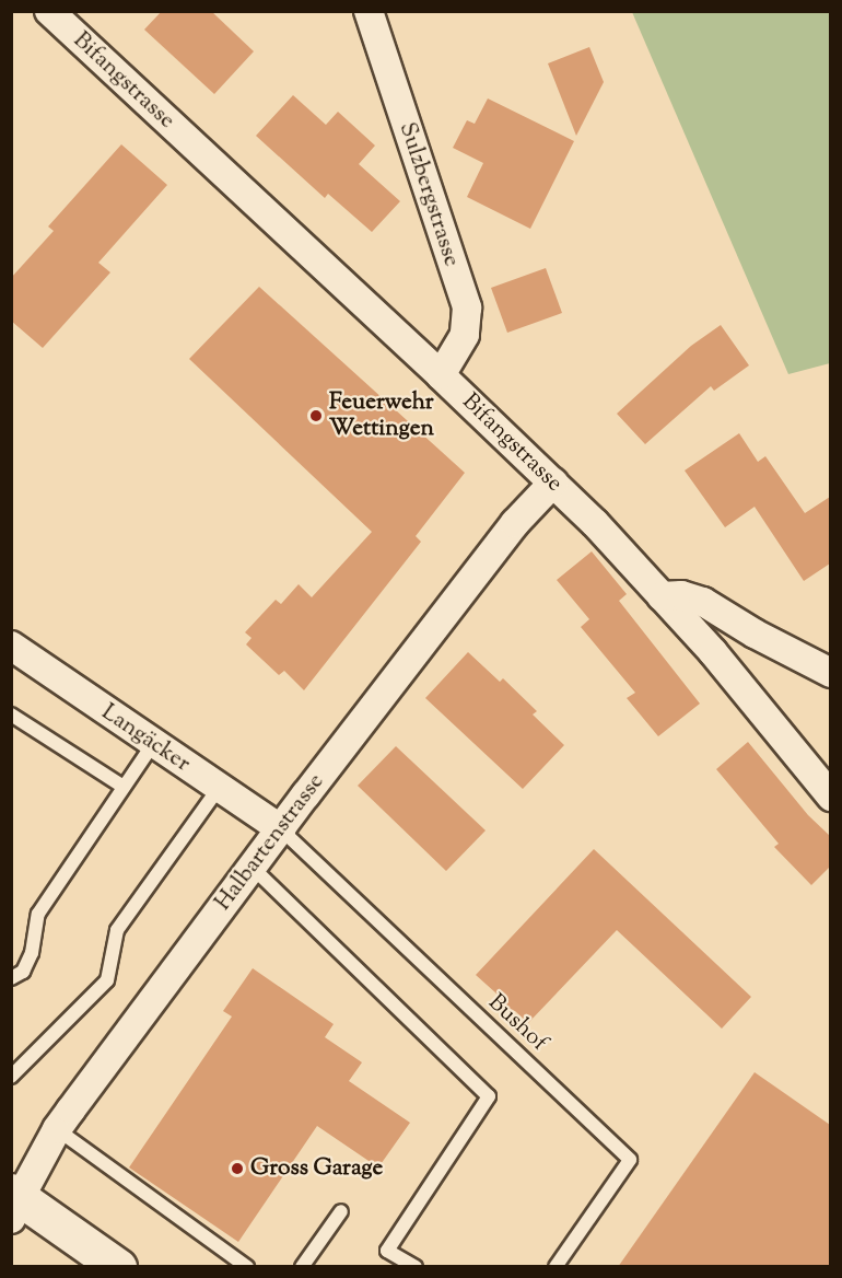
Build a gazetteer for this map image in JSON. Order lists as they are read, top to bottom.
{
  "streets": {
    "street": [
      "Bifangstrasse",
      "Sulzbergstrasse",
      "Langäcker",
      "Halbartenstrasse"
    ],
    "lane": ["Bushof"]
  },
  "crossings": [
    ["Bifangstrasse", "Sulzbergstrasse"],
    ["Bifangstrasse", "Halbartenstrasse"],
    ["Langäcker", "Halbartenstrasse"],
    ["Langäcker", "Bushof"],
    ["Halbartenstrasse", "Bushof"]
  ],
  "places": ["Feuerwehr Wettingen", "Gross Garage"]
}
